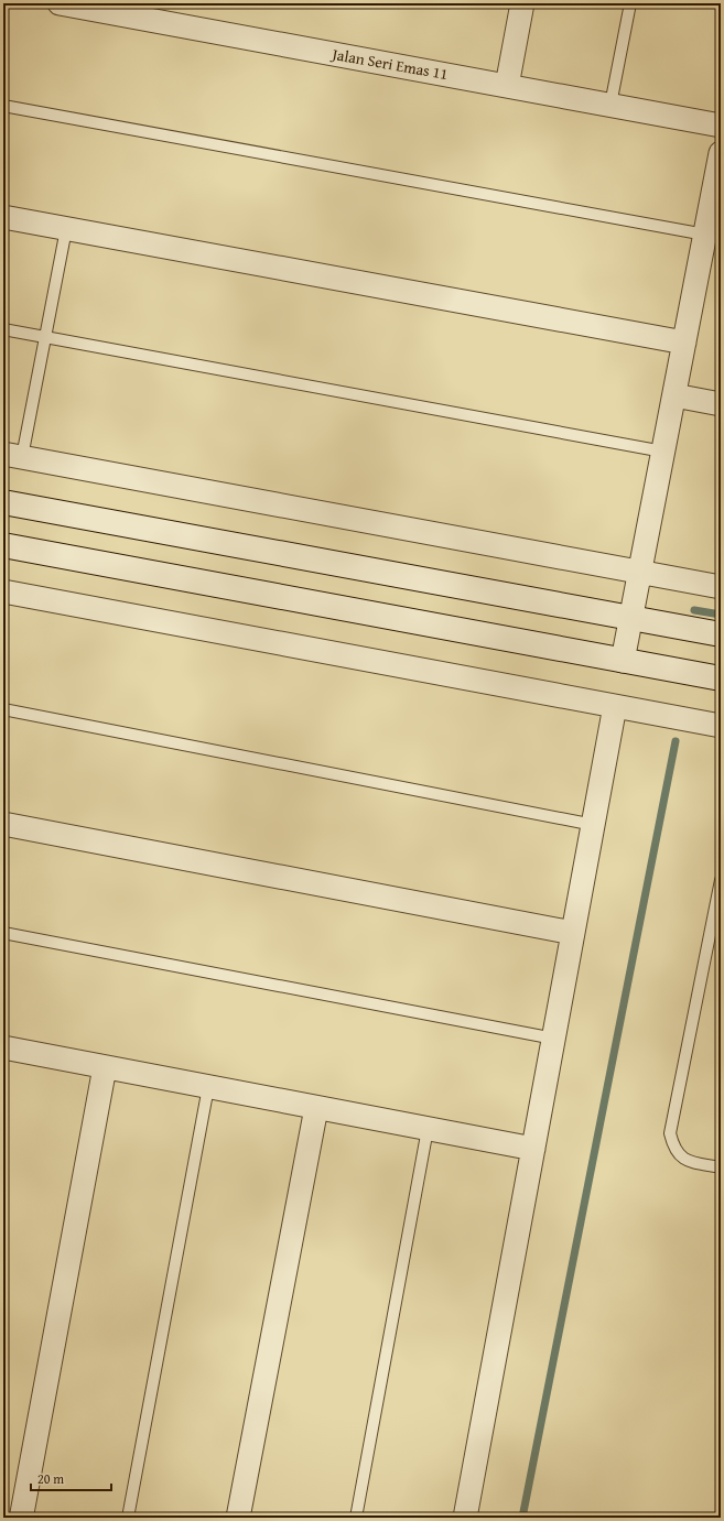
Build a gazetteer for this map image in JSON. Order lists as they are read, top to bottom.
{
  "streets": {
    "street": ["Jalan Seri Emas 11"]
  },
  "scale_bar": "20 m"
}
